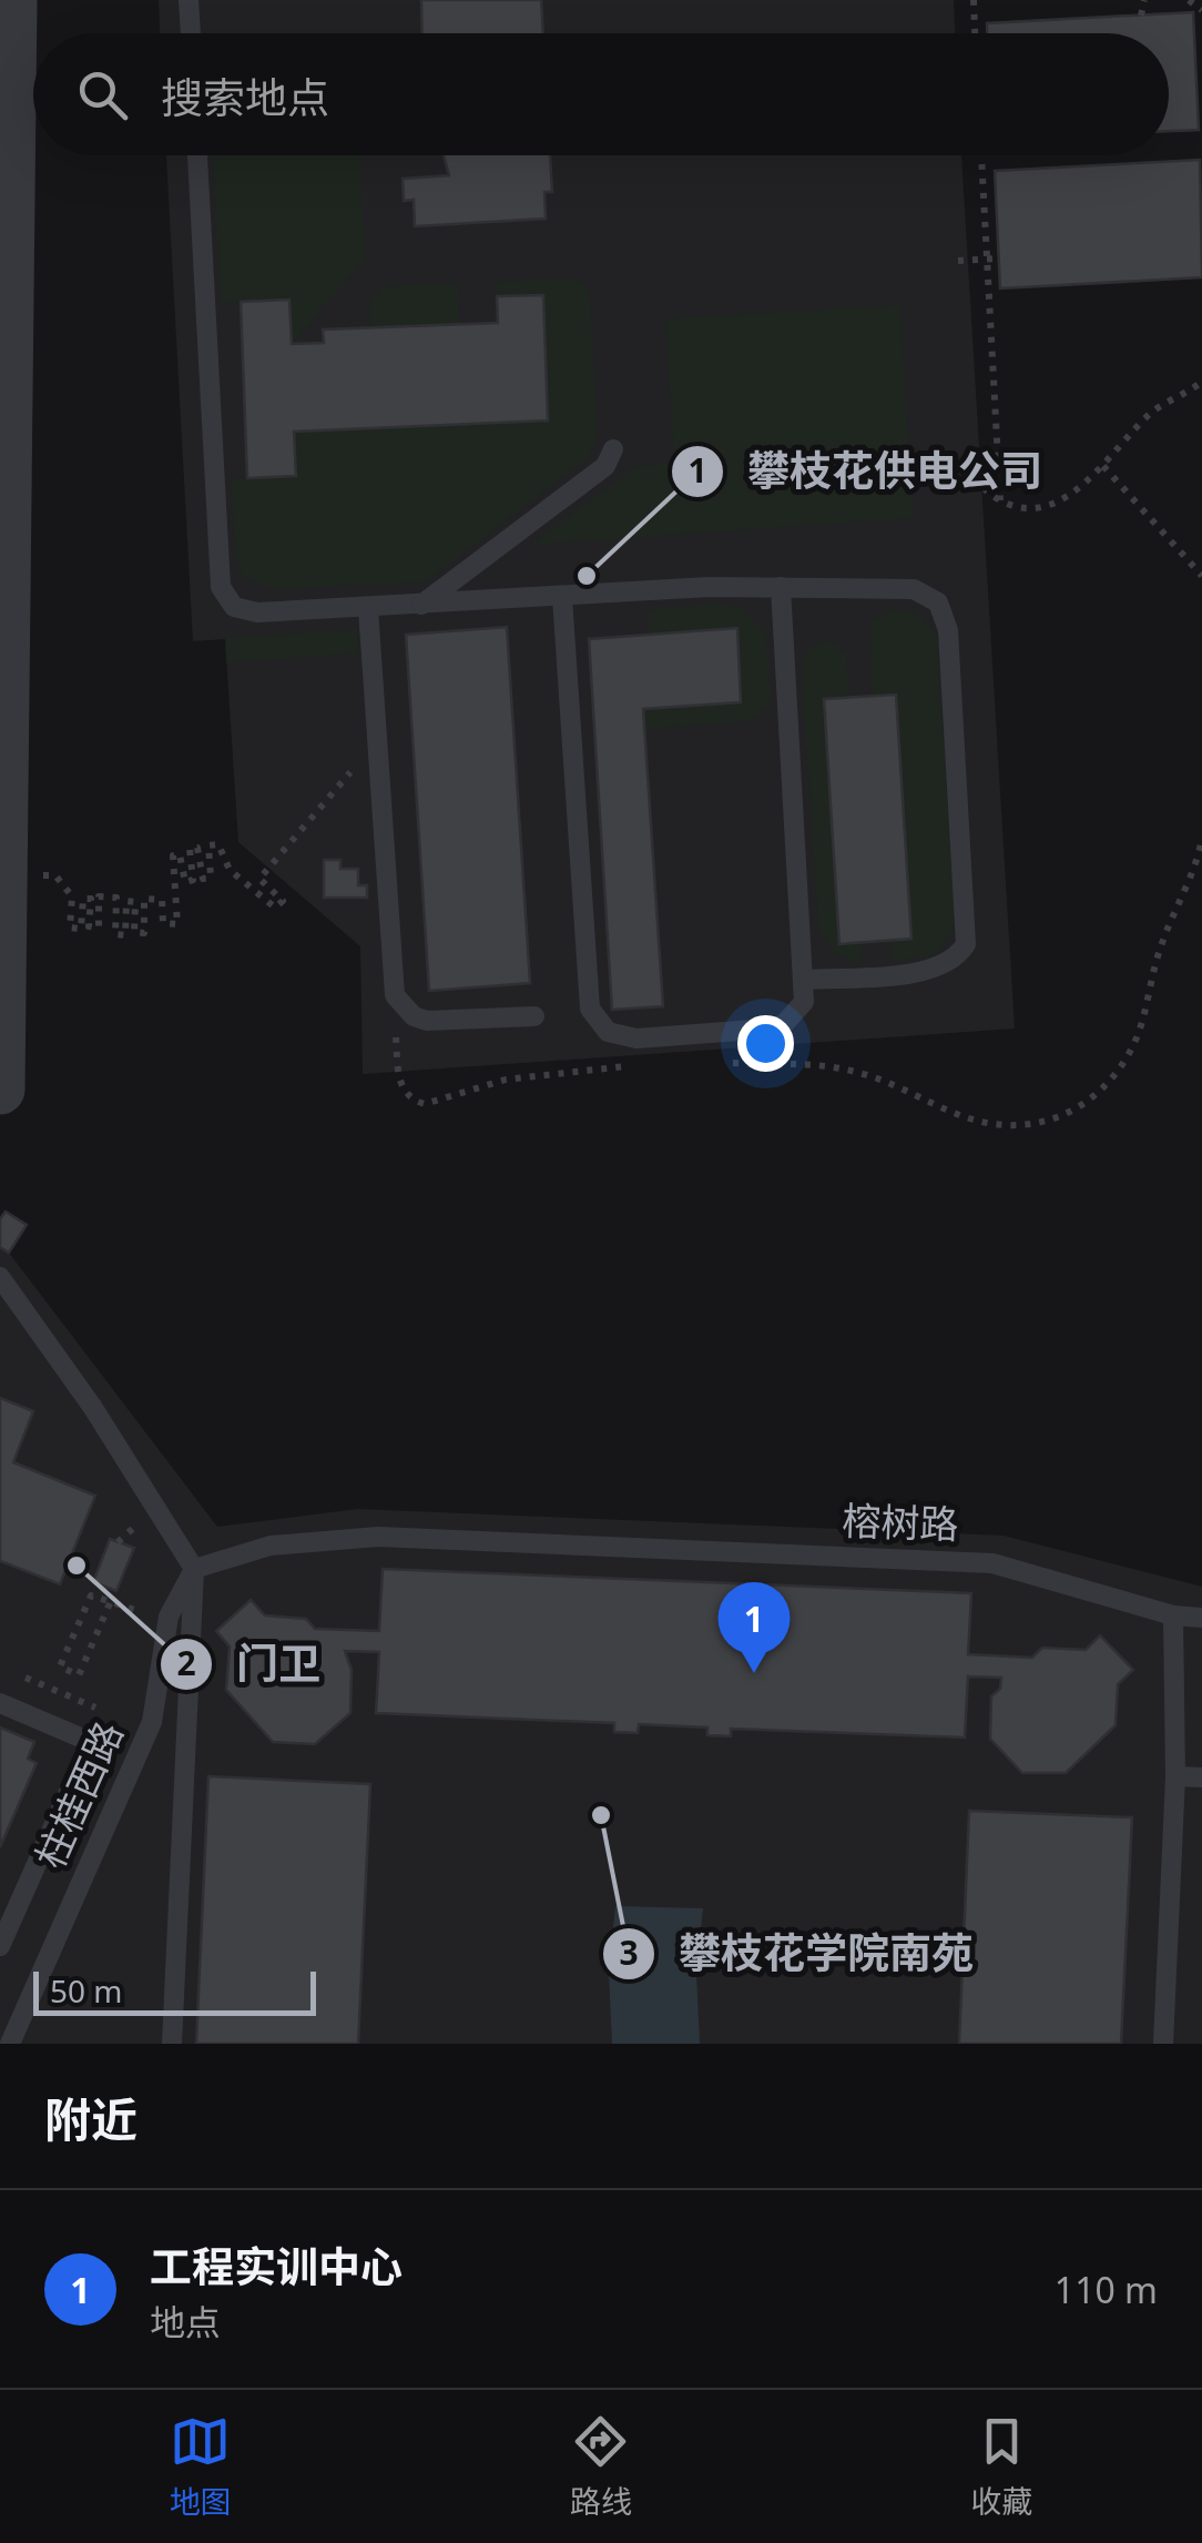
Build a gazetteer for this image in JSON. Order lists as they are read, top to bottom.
{
  "streets": {
    "lane": ["榕树路", "柱桂西路"]
  },
  "crossings": [
    ["榕树路", "柱桂西路"]
  ],
  "places": ["攀枝花供电公司", "门卫", "攀枝花学院南苑"],
  "scale_bar": "50 m",
  "page": {
    "search": "搜索地点",
    "pins": "1",
    "scale": "50 m",
    "heading": "附近",
    "list": [
      {
        "mark": "1",
        "name": "工程实训中心",
        "note": "地点",
        "value": "110 m"
      }
    ],
    "nav": ["地图", "路线", "收藏"]
  }
}
